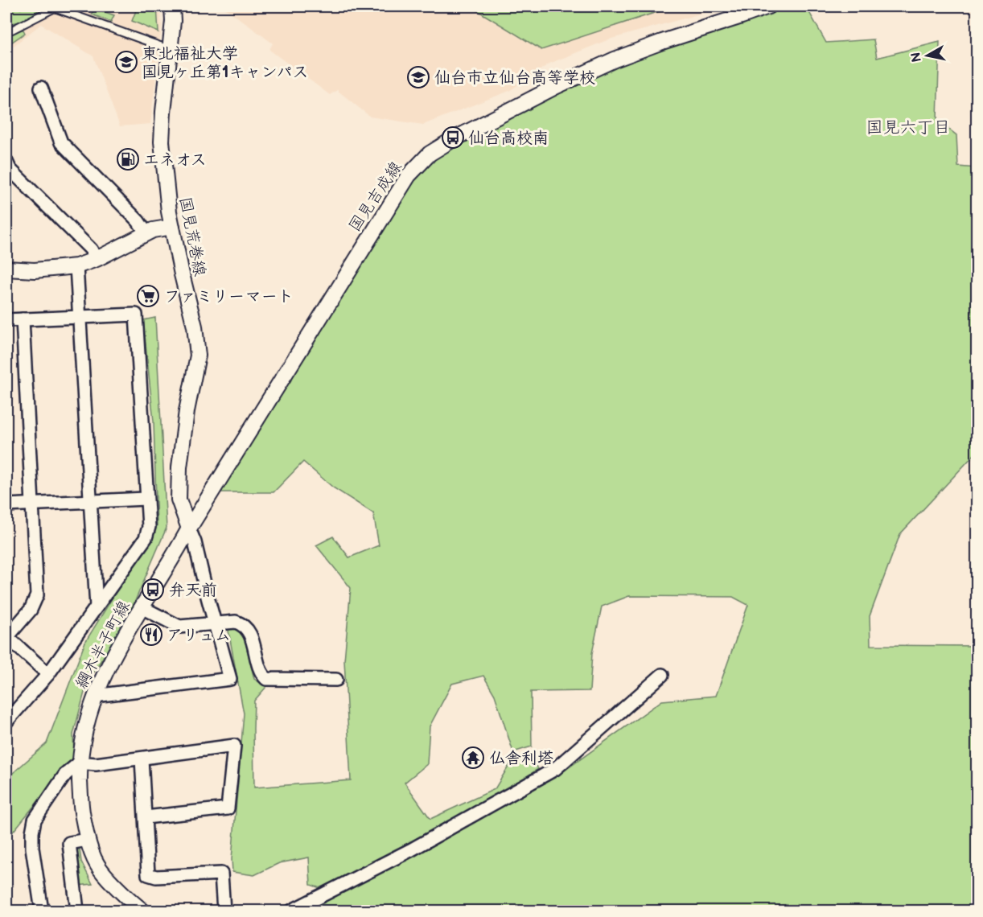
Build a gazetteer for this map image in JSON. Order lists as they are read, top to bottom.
{
  "streets": {
    "street": ["国見吉成線", "国見荒巻線", "綱木半子町線"]
  },
  "crossings": [
    ["国見吉成線", "国見荒巻線"],
    ["国見吉成線", "綱木半子町線"],
    ["国見荒巻線", "綱木半子町線"]
  ],
  "districts": ["国見六丁目"],
  "places": {
    "school or university": ["東北福祉大学 国見ヶ丘第1キャンパス", "仙台市立仙台高等学校"],
    "bus stop": ["仙台高校南", "弁天前"],
    "fuel station": ["エネオス"],
    "supermarket": ["ファミリーマート"],
    "restaurant": ["アリュム"],
    "temple": ["仏舎利塔"]
  },
  "north": "left"
}
